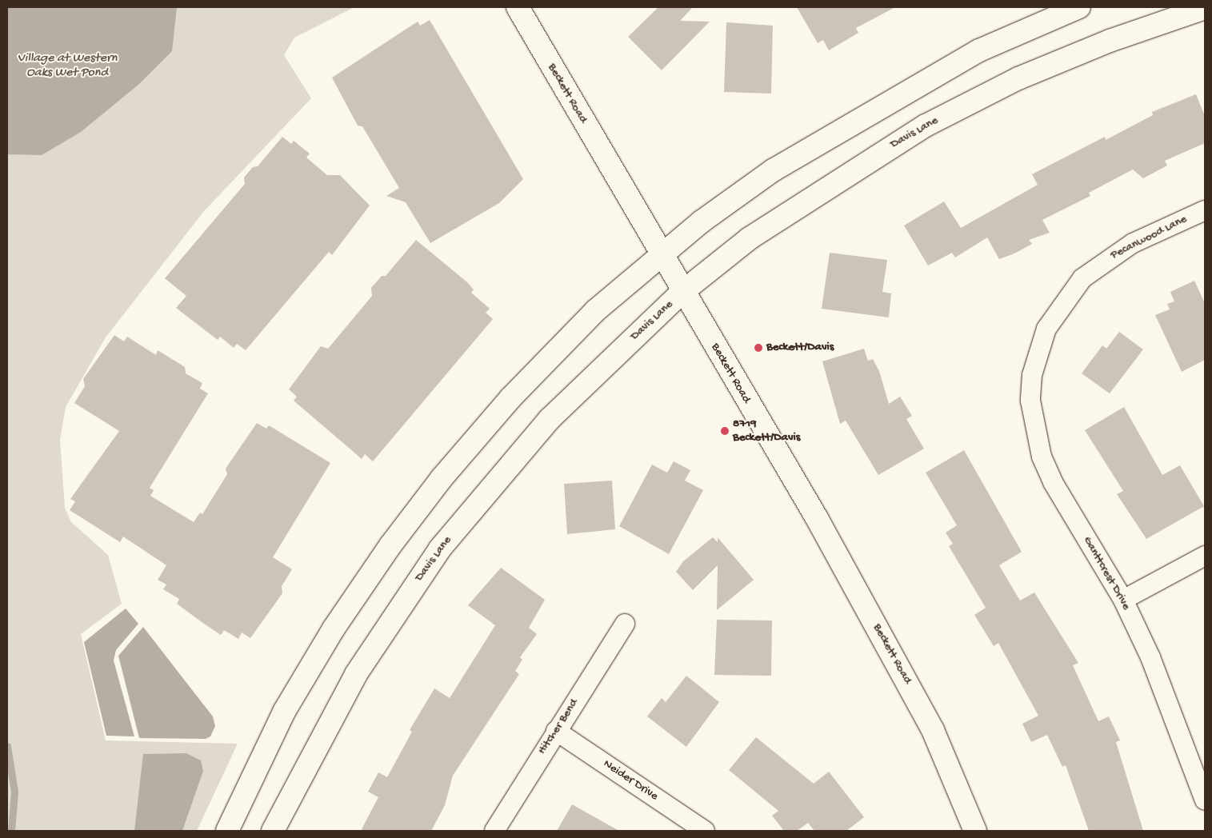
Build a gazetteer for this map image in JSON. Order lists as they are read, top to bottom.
{
  "streets": {
    "main road": ["Beckett Road", "Davis Lane"],
    "street": [
      "Pecanwood Lane",
      "Ganttcrest Drive",
      "Hitcher Bend",
      "Neider Drive"
    ]
  },
  "crossings": [
    ["Beckett Road", "Davis Lane"],
    ["Pecanwood Lane", "Ganttcrest Drive"],
    ["Hitcher Bend", "Neider Drive"]
  ],
  "water": ["Village at Western Oaks Wet Pond"],
  "places": ["Beckett/Davis", "8719 Beckett/Davis"]
}
